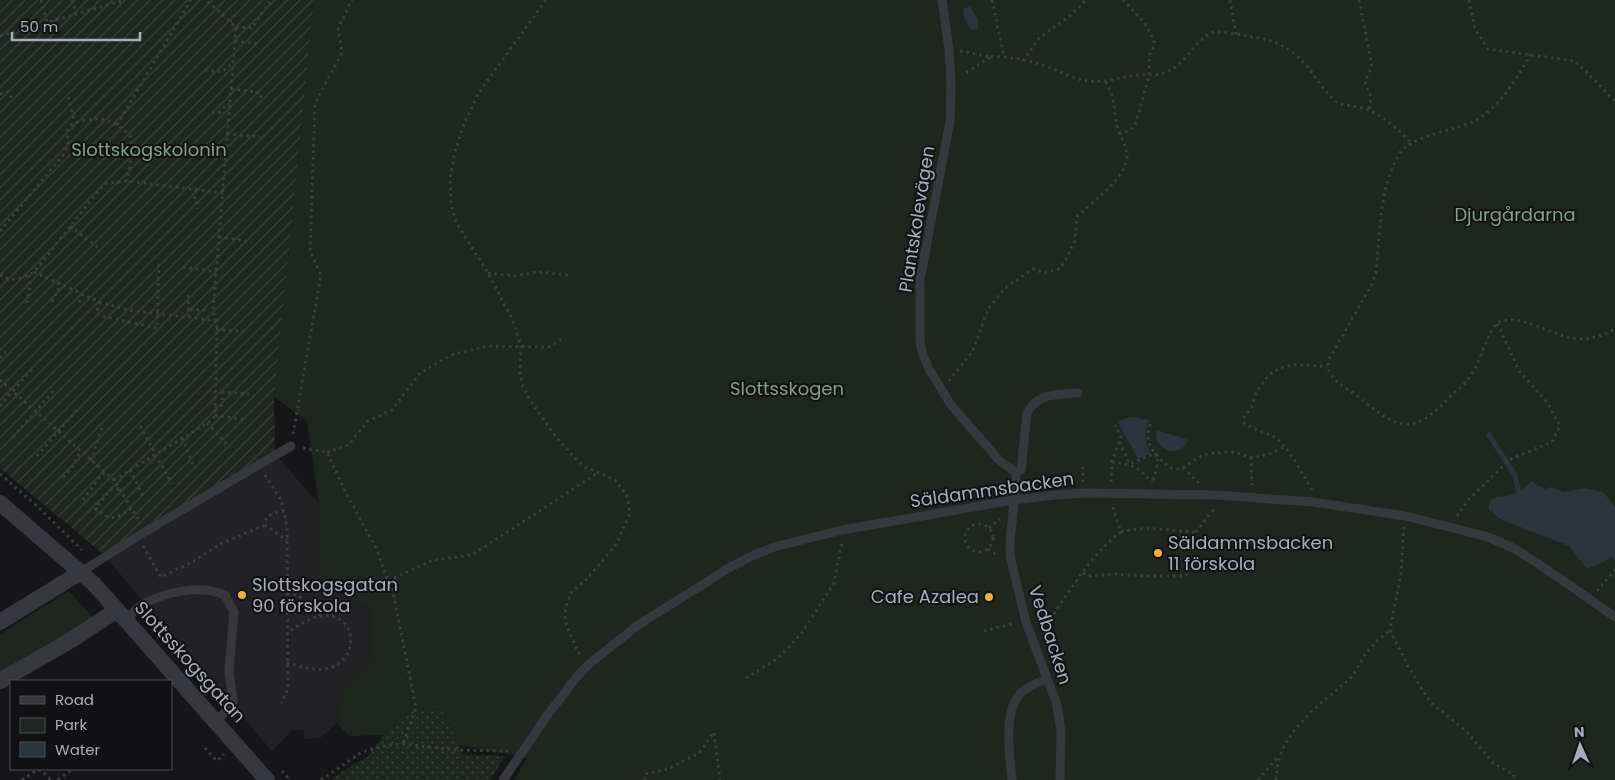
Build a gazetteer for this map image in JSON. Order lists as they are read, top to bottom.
{
  "streets": {
    "street": ["Slottsskogsgatan"],
    "lane": ["Plantskolevägen", "Säldammsbacken", "Vedbacken"]
  },
  "crossings": [
    ["Säldammsbacken", "Vedbacken"]
  ],
  "parks": ["Slottskogskolonin", "Djurgårdarna", "Slottsskogen"],
  "places": ["Säldammsbacken 11 förskola", "Slottskogsgatan 90 förskola", "Cafe Azalea"],
  "legend": ["Road", "Park", "Water"],
  "scale_bar": "50 m",
  "north": "top"
}
